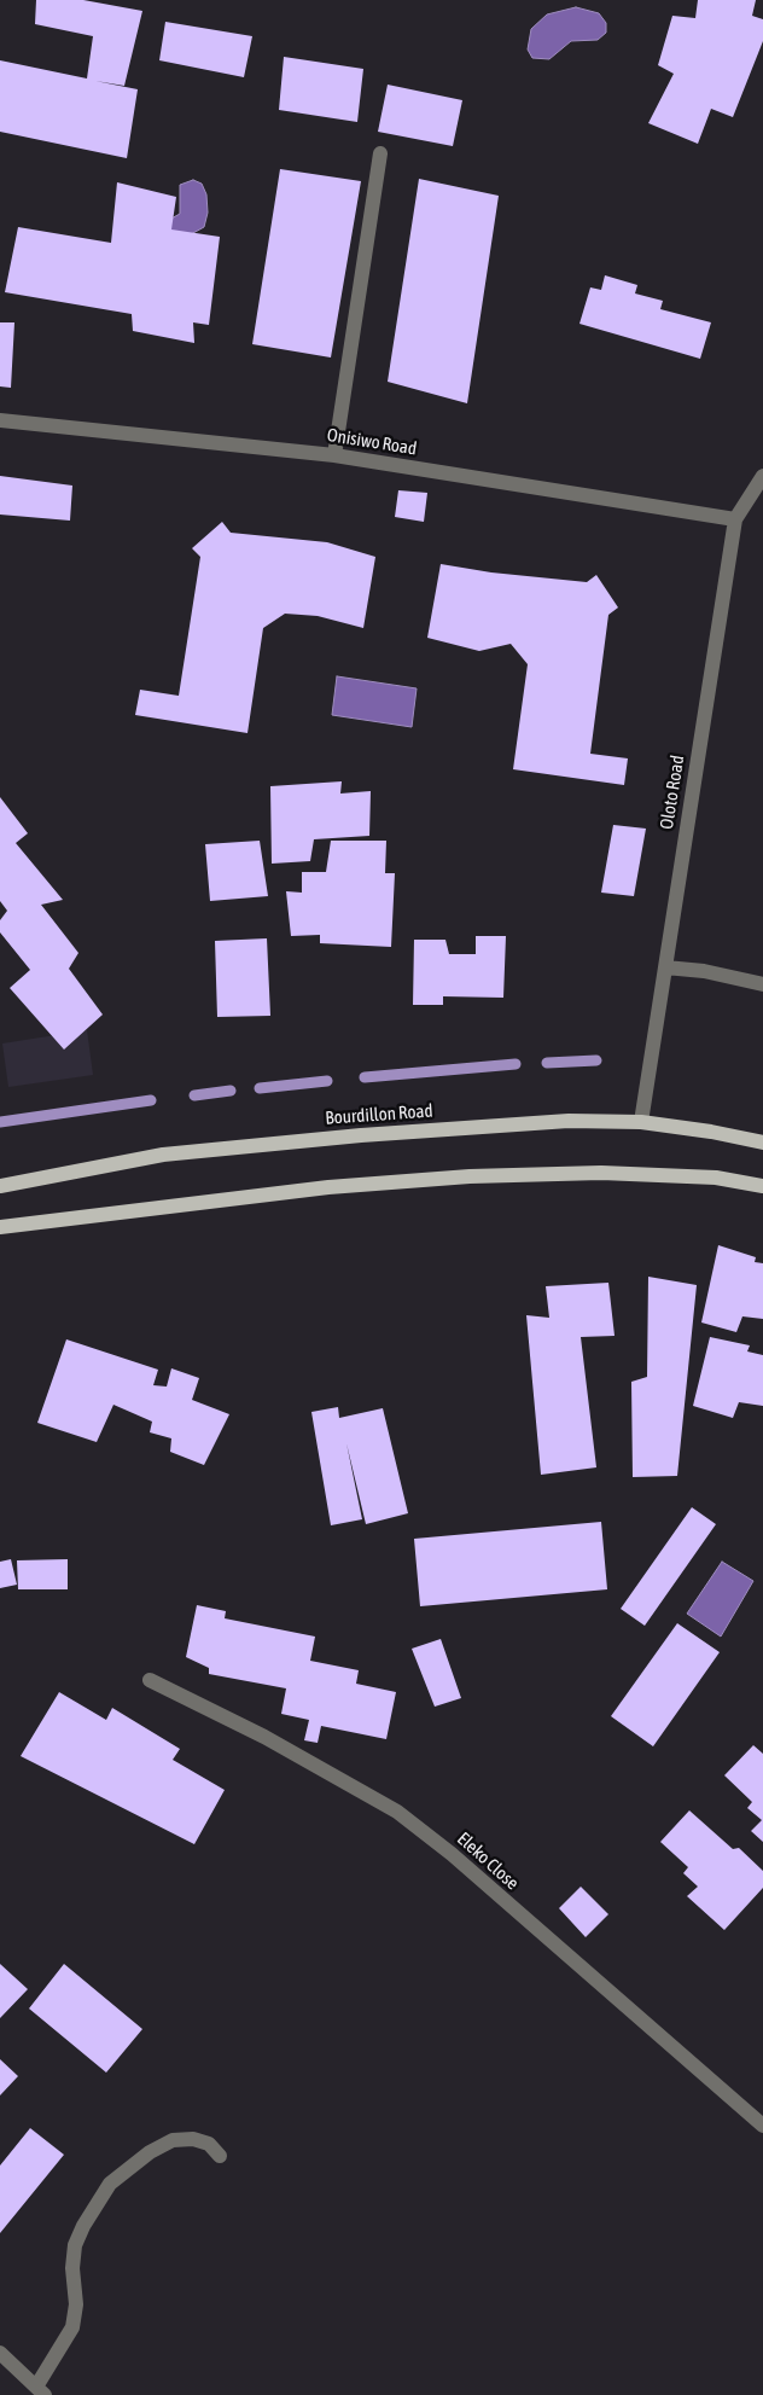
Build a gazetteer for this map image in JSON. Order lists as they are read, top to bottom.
{
  "streets": {
    "main road": ["Bourdillon Road"],
    "street": ["Onisiwo Road", "Oloto Road", "Eleko Close"]
  },
  "crossings": [
    ["Onisiwo Road", "Oloto Road"],
    ["Oloto Road", "Bourdillon Road"]
  ]
}
